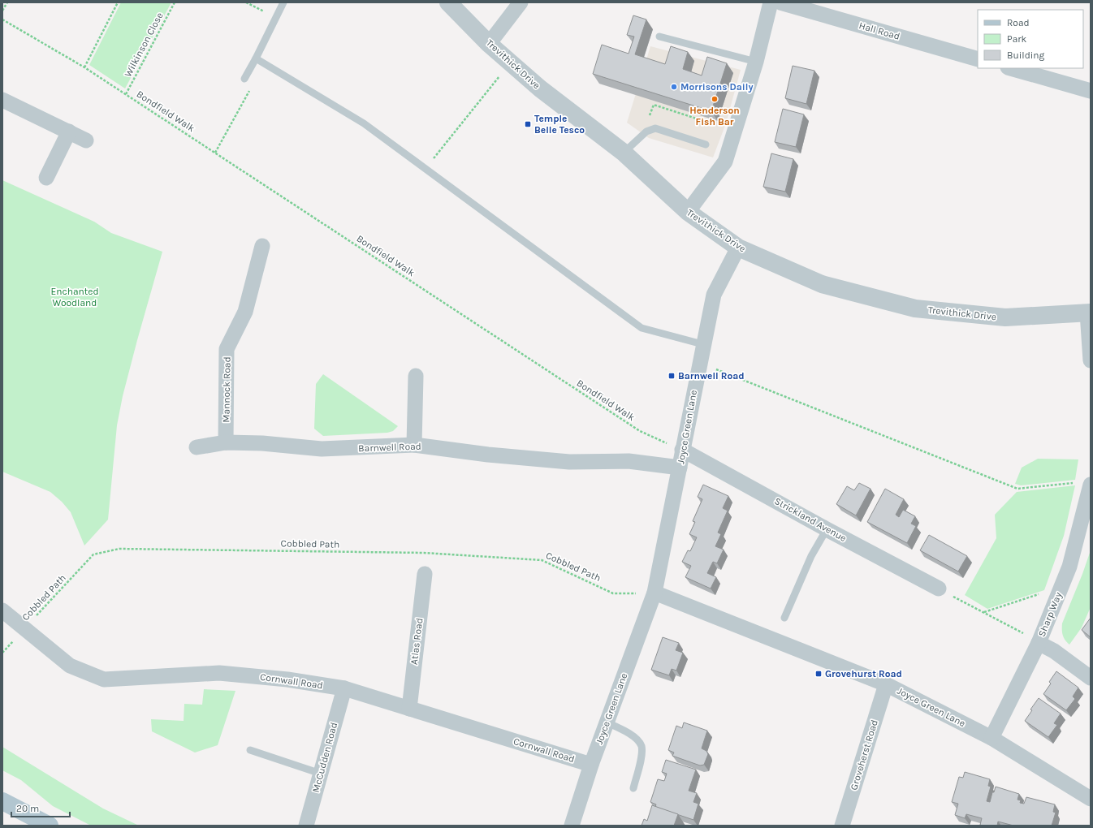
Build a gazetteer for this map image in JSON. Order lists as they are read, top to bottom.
{
  "streets": {
    "street": [
      "Hall Road",
      "Trevithick Drive",
      "Mannock Road",
      "Joyce Green Lane",
      "Barnwell Road",
      "Strickland Avenue",
      "Sharp Way",
      "Atlas Road",
      "Cornwall Road",
      "Groveherst Road",
      "McCudden Road"
    ],
    "path": ["Wilkinson Close", "Bondfield Walk", "Cobbled Path"]
  },
  "crossings": [
    ["Wilkinson Close", "Bondfield Walk"],
    ["Trevithick Drive", "Joyce Green Lane"],
    ["Bondfield Walk", "Joyce Green Lane"],
    ["Bondfield Walk", "Strickland Avenue"],
    ["Mannock Road", "Barnwell Road"],
    ["Joyce Green Lane", "Barnwell Road"],
    ["Joyce Green Lane", "Strickland Avenue"],
    ["Joyce Green Lane", "Cobbled Path"],
    ["Joyce Green Lane", "Sharp Way"],
    ["Joyce Green Lane", "Cornwall Road"],
    ["Joyce Green Lane", "Groveherst Road"],
    ["Cobbled Path", "Cornwall Road"],
    ["Atlas Road", "Cornwall Road"],
    ["Cornwall Road", "McCudden Road"]
  ],
  "parks": ["Enchanted Woodland"],
  "places": {
    "other": ["Morrisons Daily", "Henderson Fish Bar"],
    "transit": ["Temple Belle Tesco", "Barnwell Road", "Grovehurst Road"]
  },
  "legend": ["Road", "Park", "Building"],
  "scale_bar": "20 m"
}
